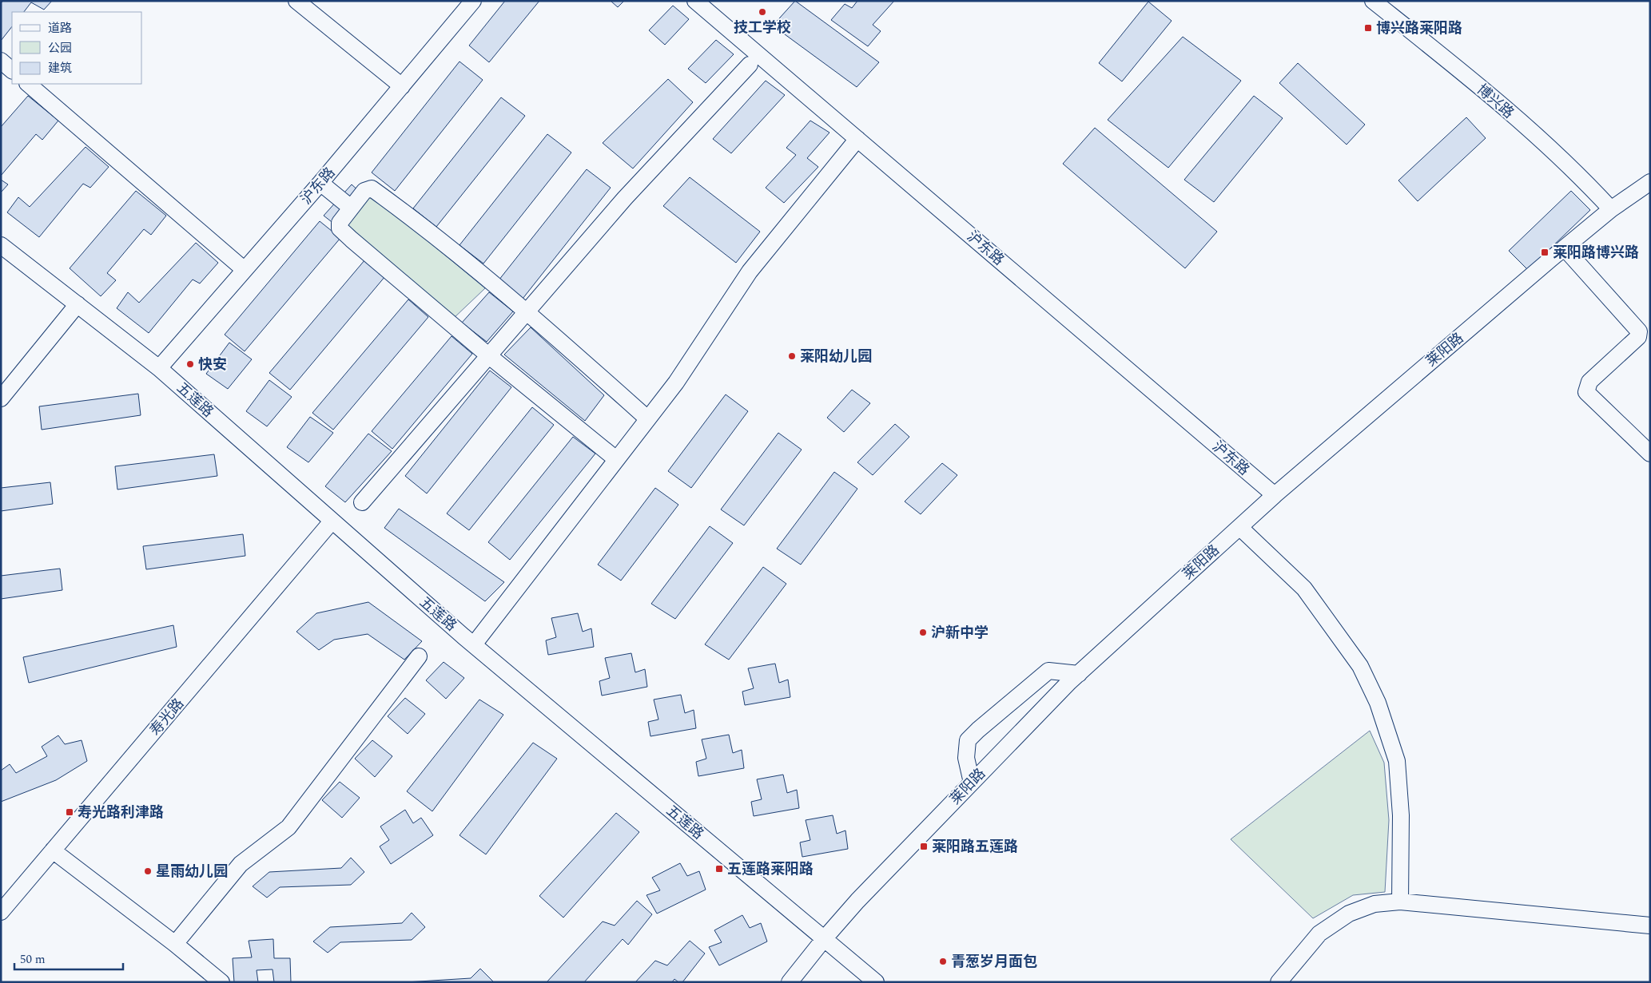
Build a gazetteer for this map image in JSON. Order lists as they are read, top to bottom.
{
  "streets": {
    "street": [
      "博兴路",
      "沪东路",
      "莱阳路",
      "五莲路",
      "寿光路"
    ]
  },
  "crossings": [
    ["博兴路", "莱阳路"],
    ["沪东路", "莱阳路"],
    ["沪东路", "五莲路"],
    ["莱阳路", "五莲路"],
    ["五莲路", "寿光路"]
  ],
  "places": {
    "other": [
      "技工学校",
      "莱阳幼儿园",
      "快安",
      "沪新中学",
      "星雨幼儿园",
      "青葱岁月面包"
    ],
    "transit": [
      "博兴路莱阳路",
      "莱阳路博兴路",
      "寿光路利津路",
      "莱阳路五莲路",
      "五莲路莱阳路"
    ]
  },
  "legend": ["道路", "公园", "建筑"],
  "scale_bar": "50 m"
}
